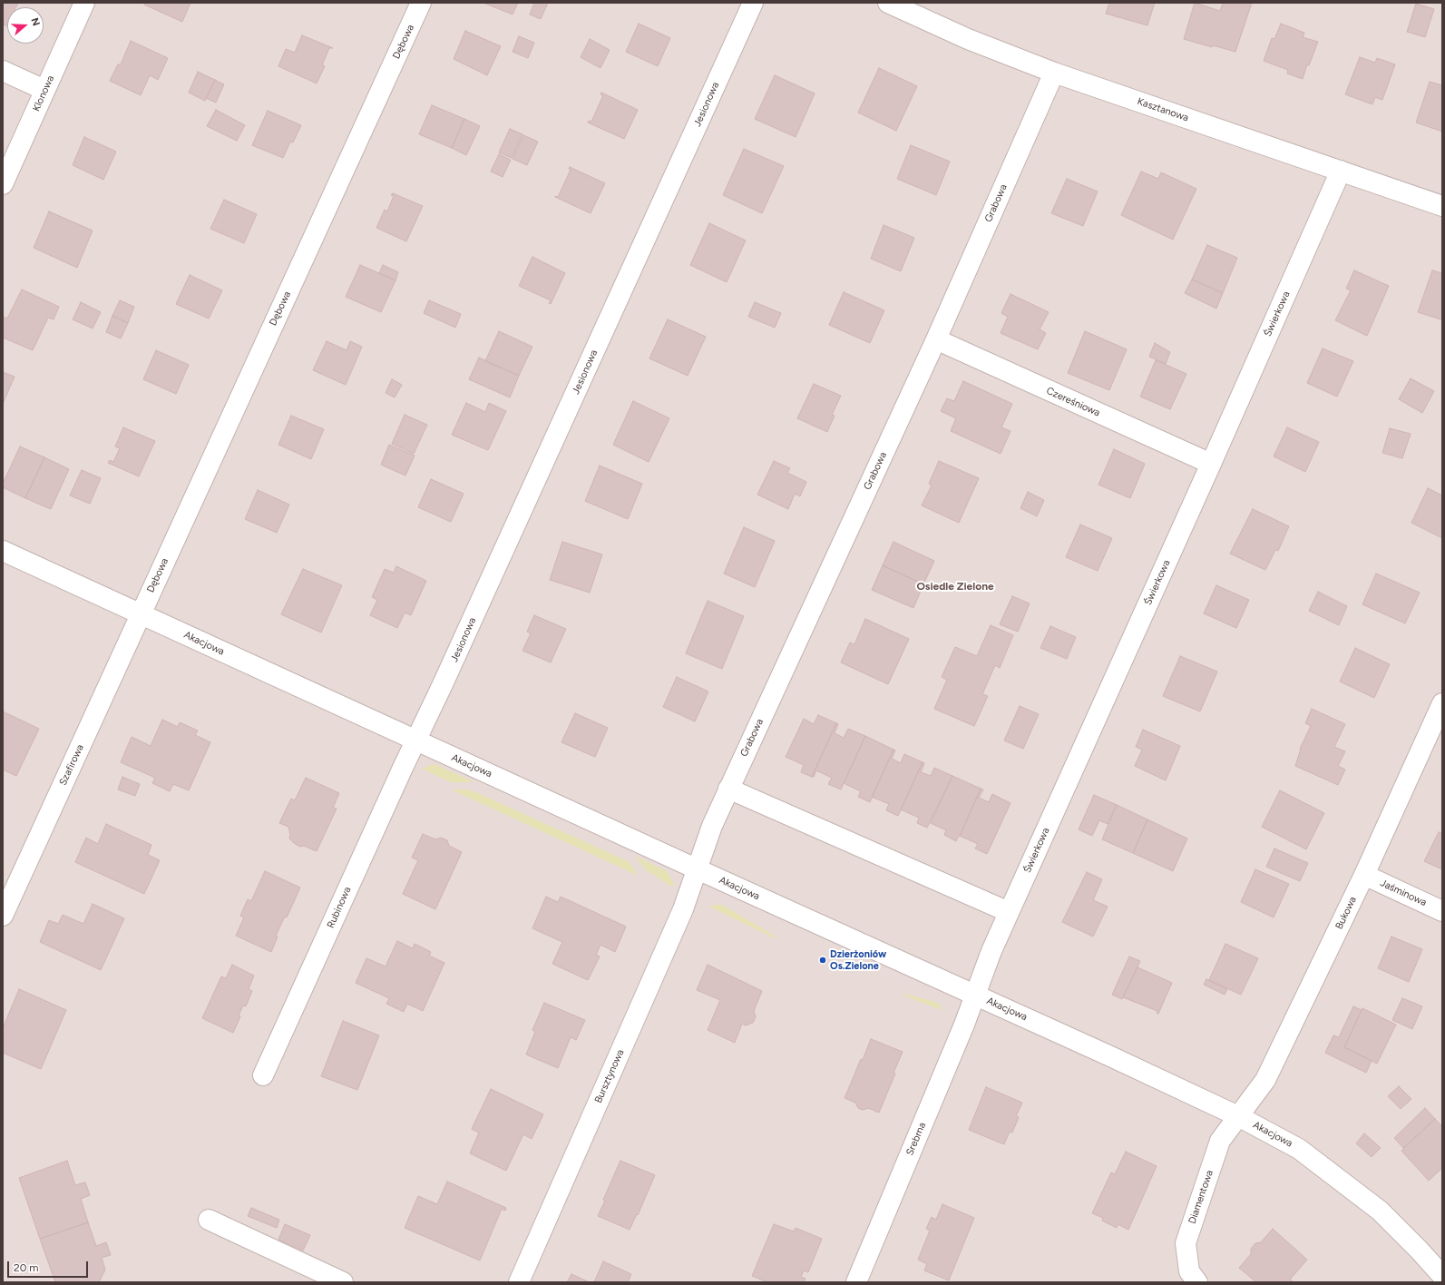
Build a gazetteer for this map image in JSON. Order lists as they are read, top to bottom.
{
  "streets": {
    "street": [
      "Dębowa",
      "Klonowa",
      "Jesionowa",
      "Kasztanowa",
      "Grabowa",
      "Świerkowa",
      "Czereśniowa",
      "Akacjowa",
      "Szafirowa",
      "Jaśminowa",
      "Rubinowa",
      "Bukowa",
      "Bursztynowa",
      "Srebrna",
      "Diamentowa"
    ]
  },
  "crossings": [
    ["Dębowa", "Akacjowa"],
    ["Dębowa", "Szafirowa"],
    ["Jesionowa", "Akacjowa"],
    ["Jesionowa", "Rubinowa"],
    ["Kasztanowa", "Grabowa"],
    ["Kasztanowa", "Świerkowa"],
    ["Grabowa", "Czereśniowa"],
    ["Grabowa", "Akacjowa"],
    ["Grabowa", "Bursztynowa"],
    ["Świerkowa", "Czereśniowa"],
    ["Świerkowa", "Akacjowa"],
    ["Świerkowa", "Srebrna"],
    ["Akacjowa", "Szafirowa"],
    ["Akacjowa", "Rubinowa"],
    ["Akacjowa", "Bukowa"],
    ["Akacjowa", "Bursztynowa"],
    ["Akacjowa", "Srebrna"],
    ["Akacjowa", "Diamentowa"],
    ["Jaśminowa", "Bukowa"],
    ["Bukowa", "Diamentowa"]
  ],
  "districts": ["Osiedle Zielone"],
  "places": ["Dzierżoniów Os.Zielone"],
  "scale_bar": "20 m",
  "north": "right"
}
